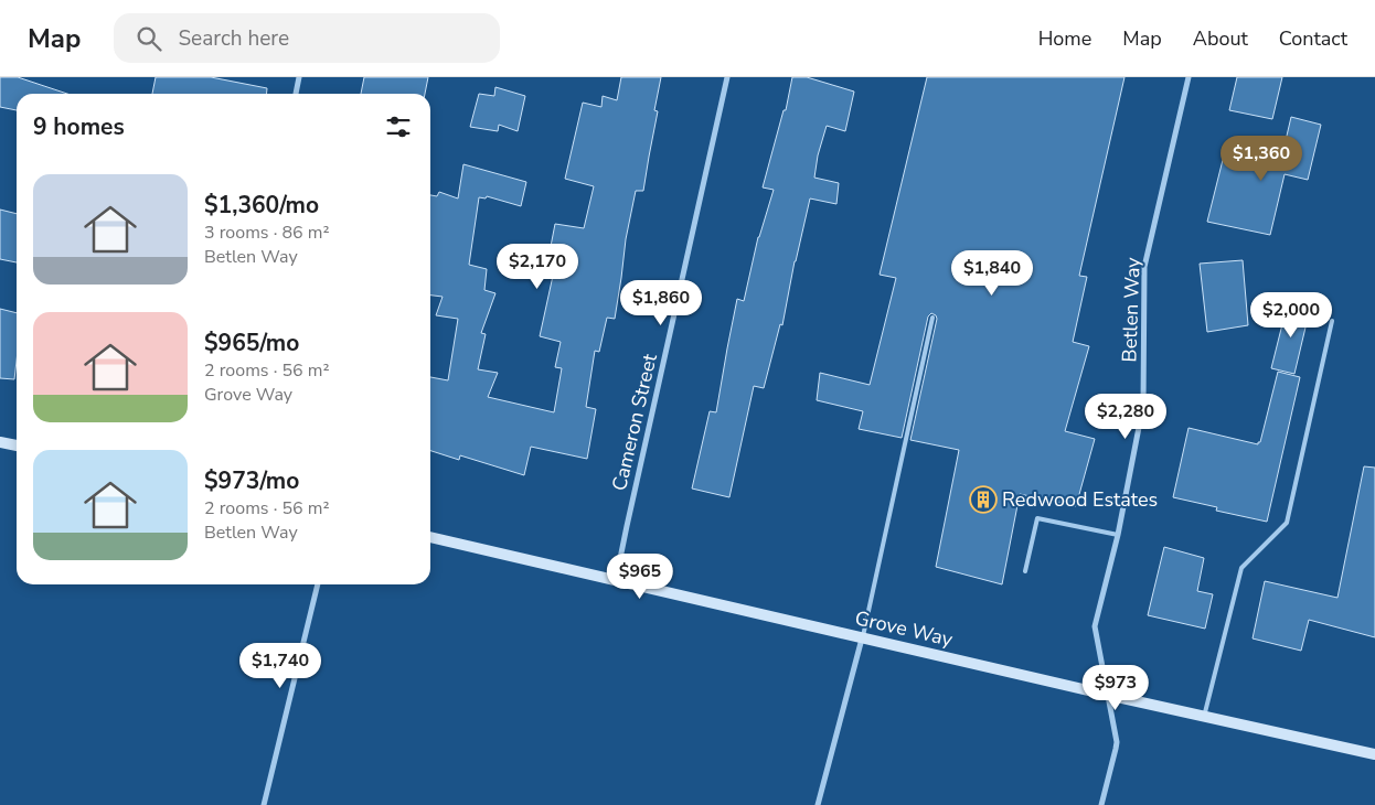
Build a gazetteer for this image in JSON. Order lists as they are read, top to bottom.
{
  "streets": {
    "main road": ["Grove Way"],
    "street": ["Betlen Way", "Cameron Street"]
  },
  "crossings": [
    ["Betlen Way", "Grove Way"],
    ["Cameron Street", "Grove Way"]
  ],
  "places": {
    "building": ["Redwood Estates"]
  },
  "page": {
    "header": "Map",
    "search": "Search here",
    "nav": [
      "Home",
      "Map",
      "About",
      "Contact"
    ],
    "heading": "9 homes",
    "price": [
      "$1,360",
      "$2,170",
      "$1,840",
      "$1,860",
      "$2,000",
      "$2,280",
      "$965",
      "$1,740",
      "$973"
    ],
    "list": [
      {
        "name": "$1,360/mo",
        "note": "3 rooms · 86 m² · Betlen Way"
      },
      {
        "name": "$965/mo",
        "note": "2 rooms · 56 m² · Grove Way"
      },
      {
        "name": "$973/mo",
        "note": "2 rooms · 56 m² · Betlen Way"
      }
    ]
  }
}
